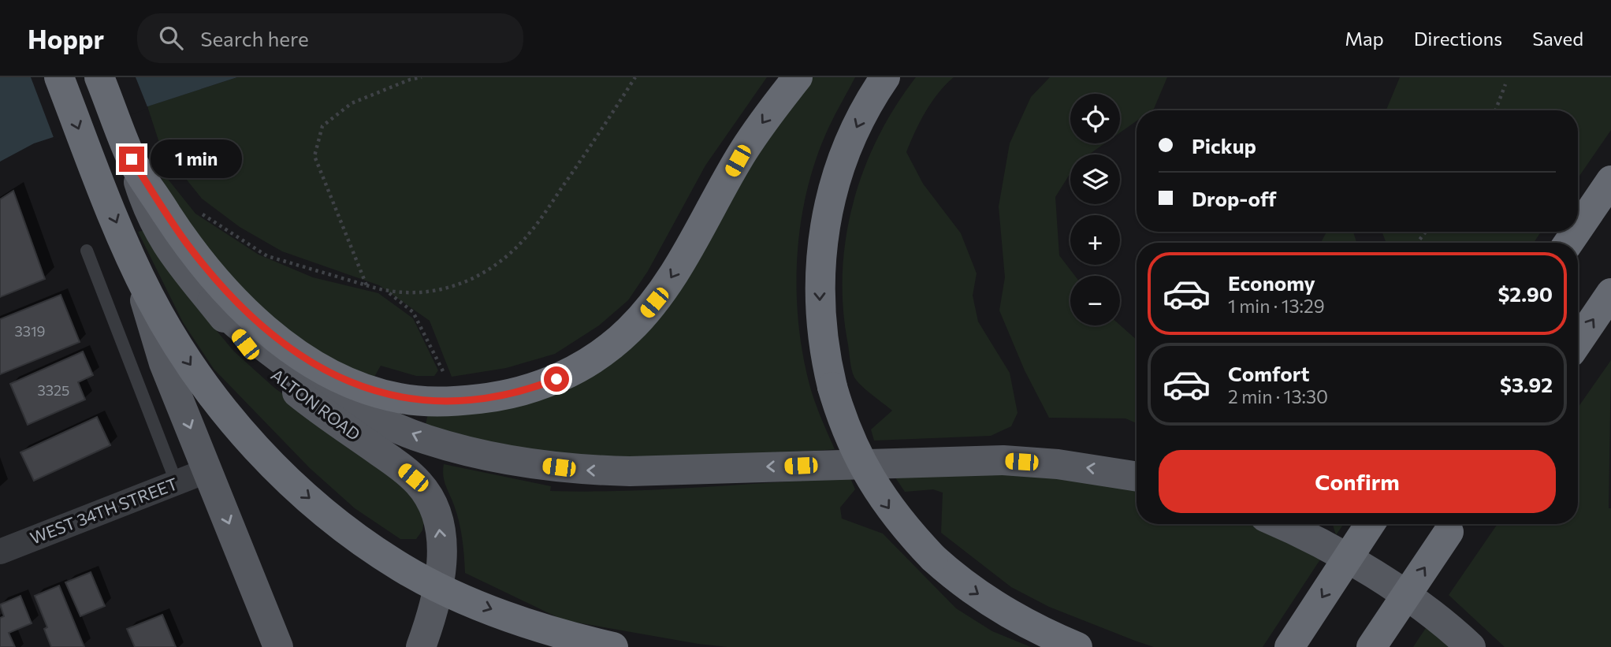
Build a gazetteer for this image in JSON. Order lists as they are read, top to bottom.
{
  "streets": {
    "highway": ["ALTON ROAD"],
    "street": ["WEST 34TH STREET"]
  },
  "house_numbers": ["3319", "3325"],
  "page": {
    "header": "Hoppr",
    "search": "Search here",
    "nav": ["Map", "Directions", "Saved"],
    "map_buttons": ["+", "−"],
    "banner": ["Pickup", "Drop-off"],
    "bubble": "1 min",
    "list": [
      {
        "name": "Economy",
        "note": "1 min · 13:29",
        "value": "$2.90"
      },
      {
        "name": "Comfort",
        "note": "2 min · 13:30",
        "value": "$3.92"
      }
    ],
    "buttons": "Confirm"
  }
}
